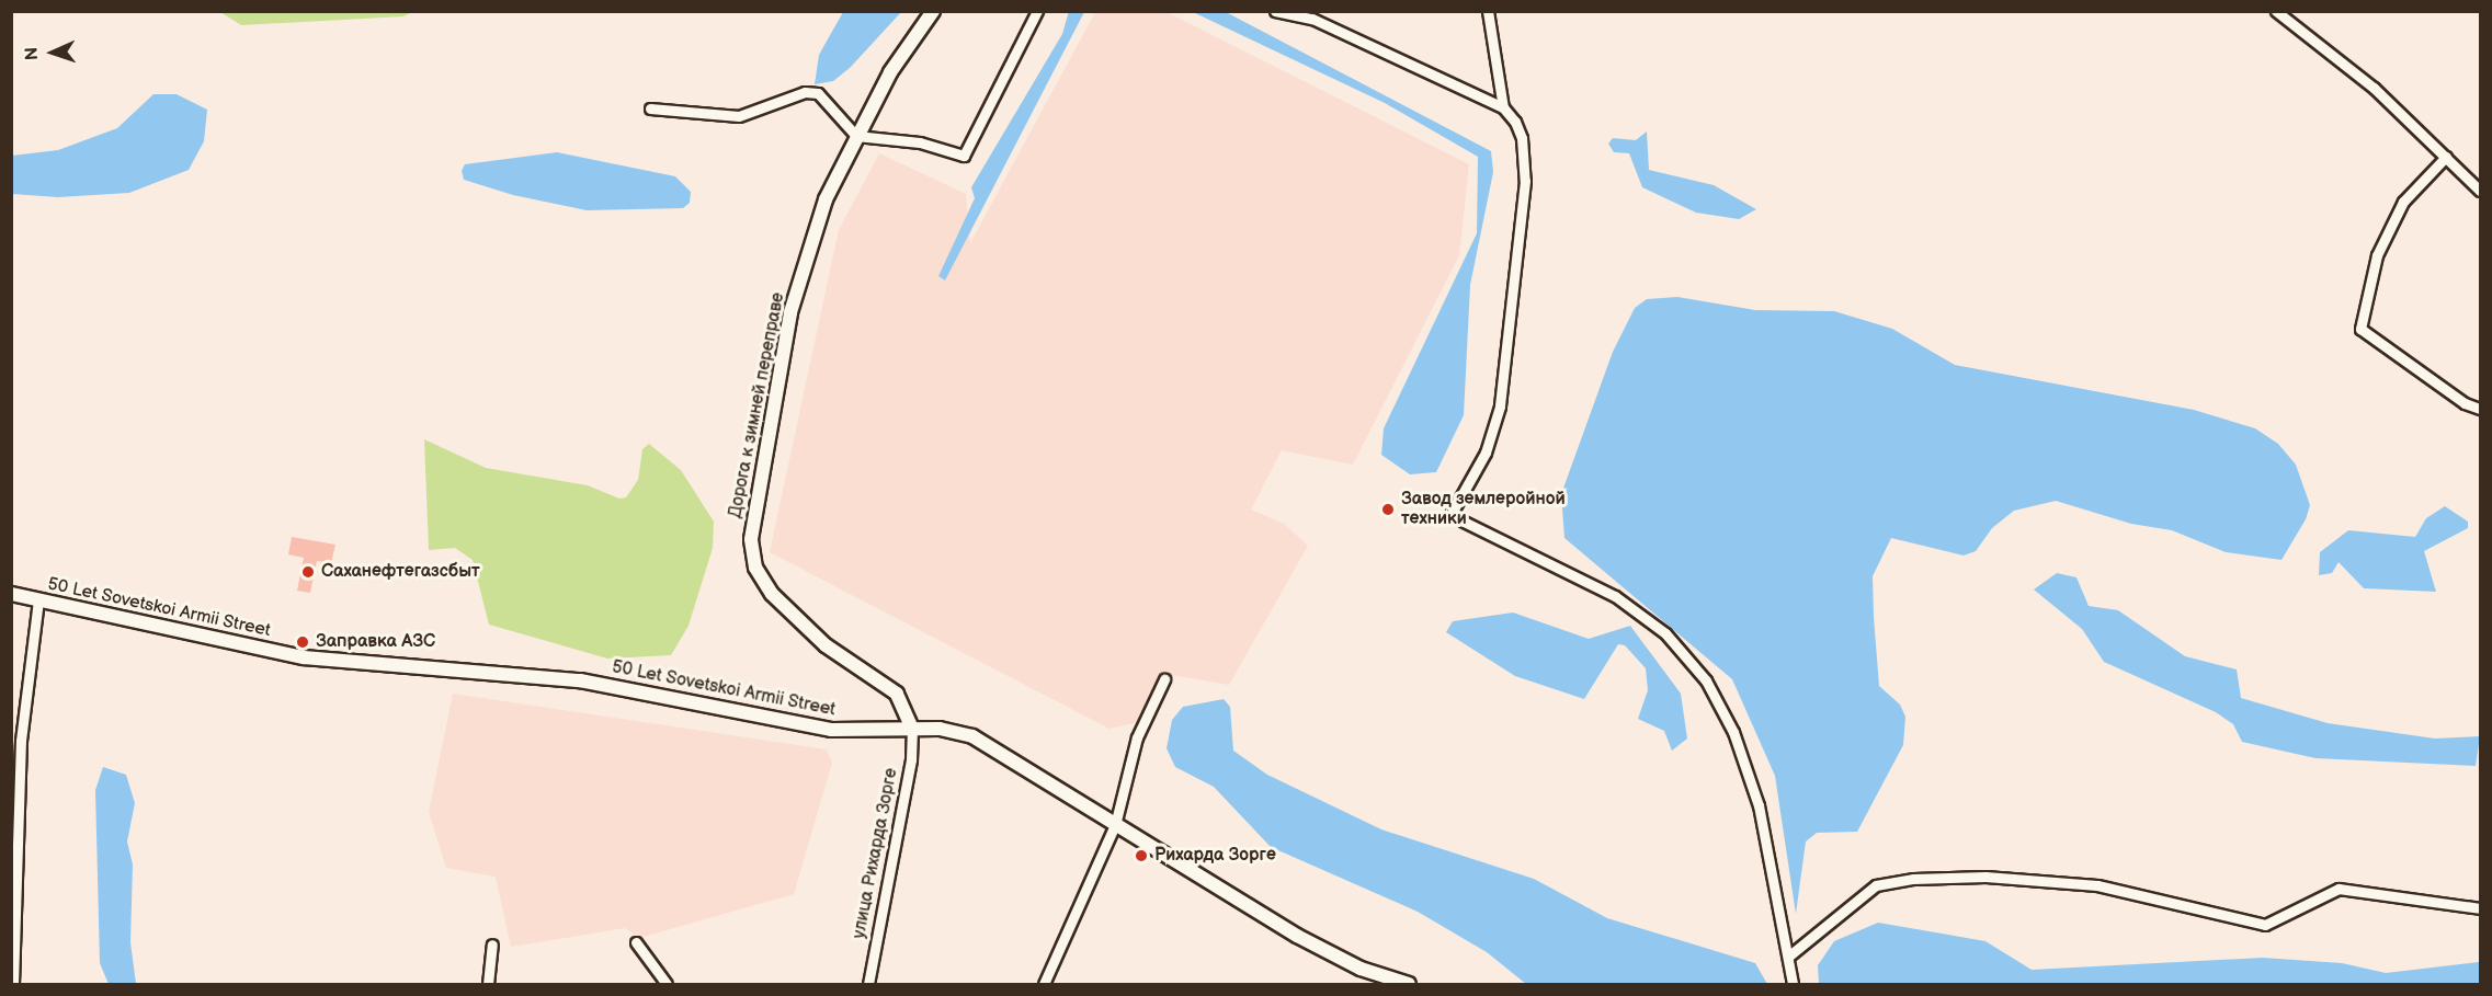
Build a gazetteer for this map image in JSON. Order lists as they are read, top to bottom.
{
  "streets": {
    "main road": ["Дорога к зимней переправе", "50 Let Sovetskoi Armii Street"],
    "street": ["улица Рихарда Зорге"]
  },
  "crossings": [
    ["Дорога к зимней переправе", "50 Let Sovetskoi Armii Street"],
    ["Дорога к зимней переправе", "улица Рихарда Зорге"],
    ["50 Let Sovetskoi Armii Street", "улица Рихарда Зорге"]
  ],
  "places": [
    "Завод землеройной техники",
    "Саханефтегазсбыт",
    "Заправка АЗС",
    "Рихарда Зорге"
  ],
  "north": "left"
}
